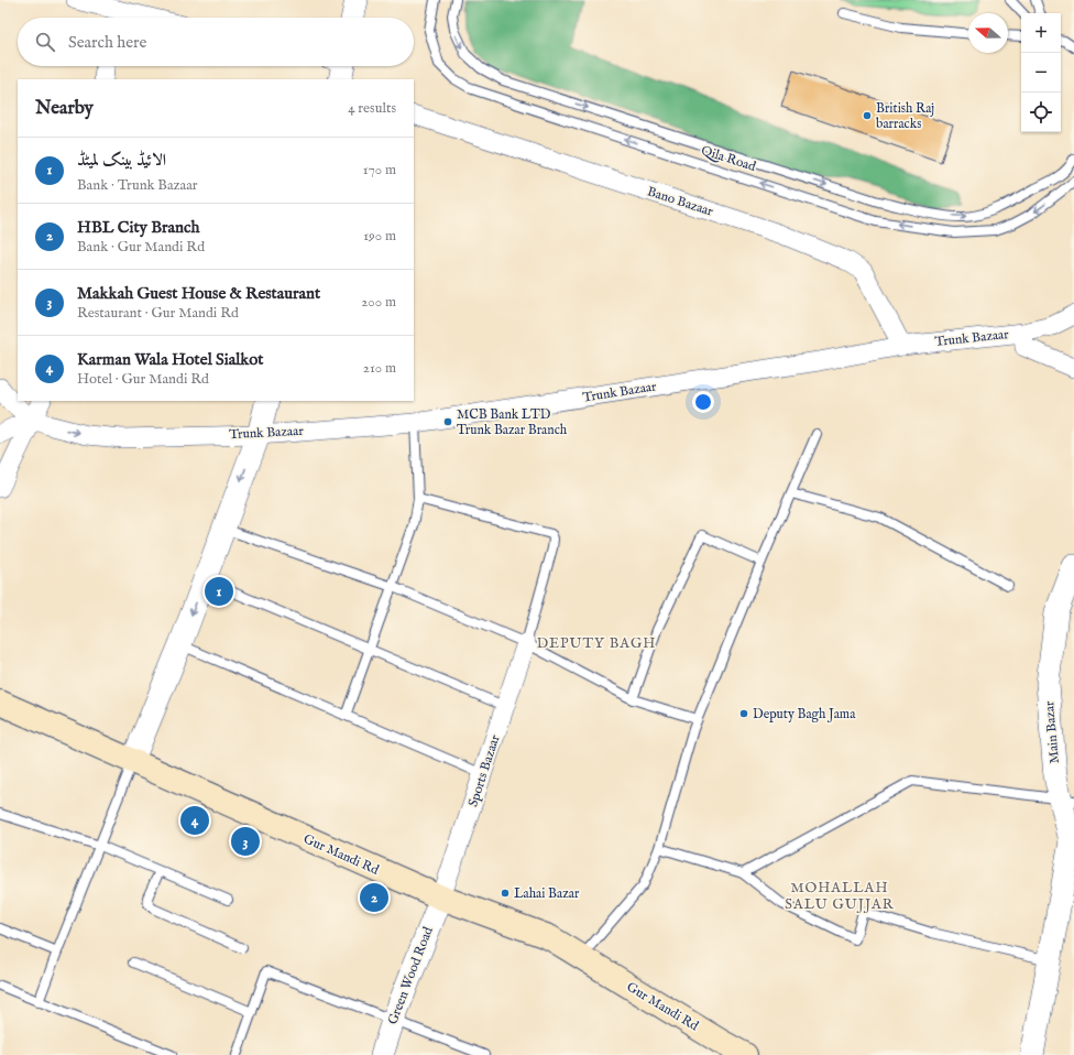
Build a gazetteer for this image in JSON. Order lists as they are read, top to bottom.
{
  "streets": {
    "main road": ["Gur Mandi Rd"],
    "street": [
      "Bano Bazaar",
      "Trunk Bazaar",
      "Main Bazar",
      "Sports Bazaar",
      "Green Wood Road"
    ],
    "lane": ["Qila Road"]
  },
  "crossings": [
    ["Bano Bazaar", "Trunk Bazaar"],
    ["Sports Bazaar", "Gur Mandi Rd"],
    ["Sports Bazaar", "Green Wood Road"],
    ["Gur Mandi Rd", "Green Wood Road"]
  ],
  "districts": ["DEPUTY BAGH", "MOHALLAH SALU GUJJAR"],
  "places": [
    "British Raj barracks",
    "MCB Bank LTD Trunk Bazar Branch",
    "Deputy Bagh Jama",
    "Lahai Bazar"
  ],
  "north": "left",
  "page": {
    "map_buttons": ["+", "−"],
    "search": "Search here",
    "heading": ["Nearby", "4 results"],
    "list": [
      {
        "mark": "1",
        "name": "الائیڈ بینک لمیٹڈ",
        "note": "Bank · Trunk Bazaar",
        "value": "170 m"
      },
      {
        "mark": "2",
        "name": "HBL City Branch",
        "note": "Bank · Gur Mandi Rd",
        "value": "190 m"
      },
      {
        "mark": "3",
        "name": "Makkah Guest House & Restaurant",
        "note": "Restaurant · Gur Mandi Rd",
        "value": "200 m"
      },
      {
        "mark": "4",
        "name": "Karman Wala Hotel Sialkot",
        "note": "Hotel · Gur Mandi Rd",
        "value": "210 m"
      }
    ],
    "pins": [
      "1",
      "4",
      "3",
      "2"
    ]
  }
}
